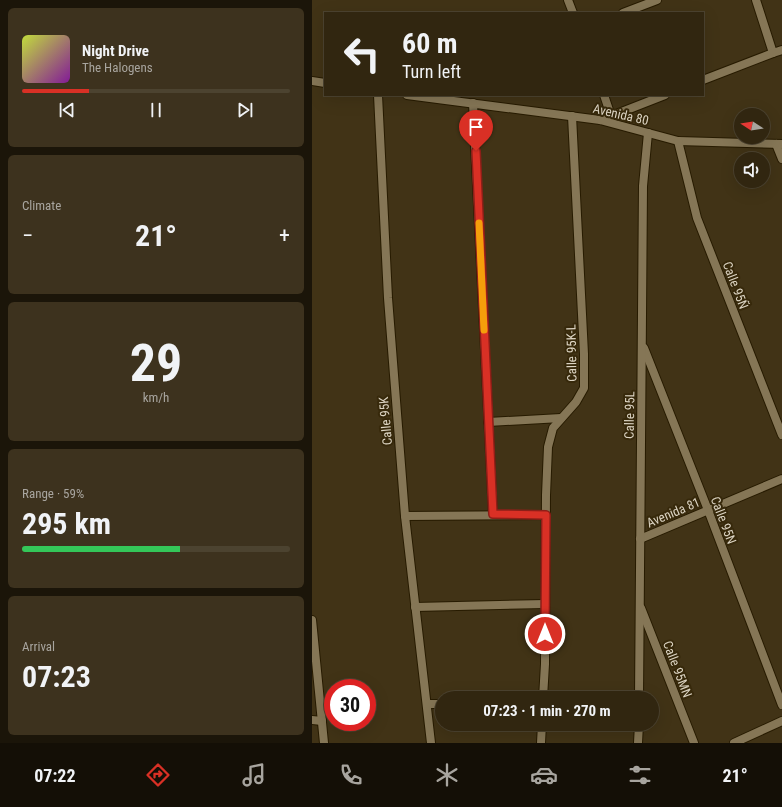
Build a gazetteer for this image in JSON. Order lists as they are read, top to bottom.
{
  "streets": {
    "street": [
      "Avenida 80",
      "Calle 95Ñ",
      "Calle 95K-L",
      "Calle 95L",
      "Calle 95K",
      "Avenida 81",
      "Calle 95N",
      "Calle 95MN"
    ]
  },
  "crossings": [
    ["Avenida 80", "Calle 95Ñ"],
    ["Avenida 80", "Calle 95K-L"],
    ["Avenida 80", "Calle 95L"],
    ["Calle 95L", "Avenida 81"],
    ["Calle 95L", "Calle 95N"],
    ["Calle 95L", "Calle 95MN"],
    ["Avenida 81", "Calle 95N"]
  ],
  "north": "left",
  "page": {
    "turn": ["60 m", "Turn left"],
    "song": ["Night Drive", "The Halogens"],
    "tile": [
      "Climate",
      ["29", "km/h"],
      ["Range · 59%", "295 km"],
      ["Arrival", "07:23"]
    ],
    "heat": ["−", "21°", "+"],
    "limit": "30",
    "trip": "07:23 · 1 min · 270 m",
    "tabs": ["07:22", "21°"]
  }
}
